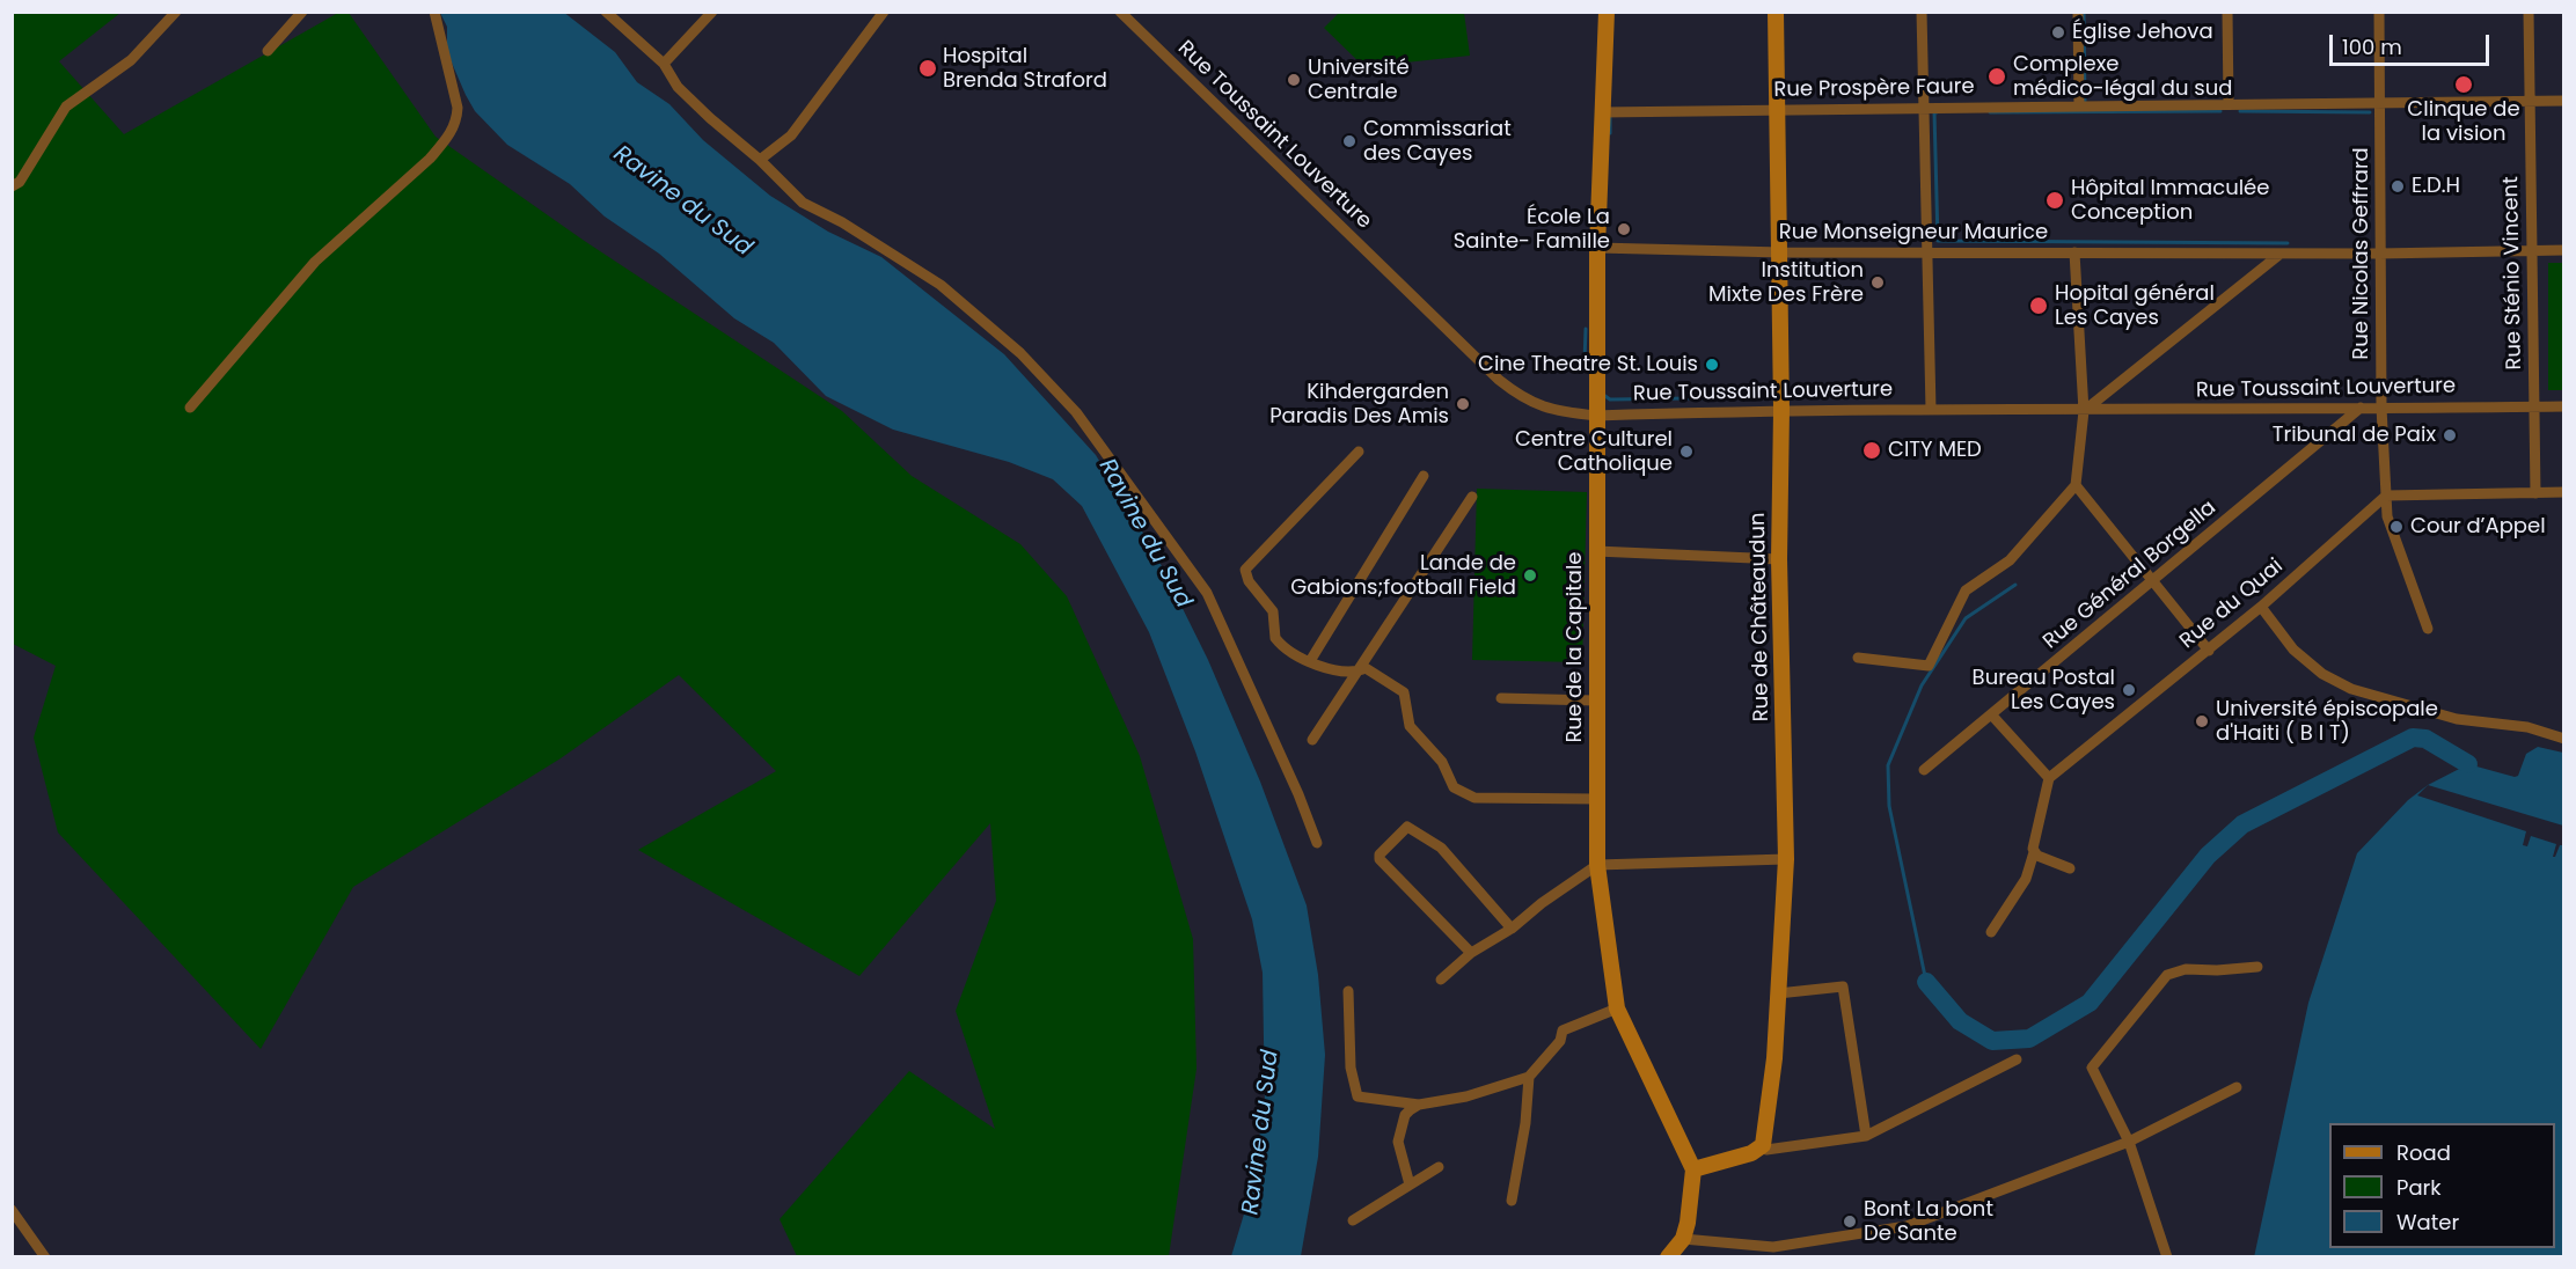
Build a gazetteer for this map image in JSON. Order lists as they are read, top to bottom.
{
  "streets": {
    "street": [
      "Rue Prospère Faure",
      "Rue Toussaint Louverture",
      "Rue Monseigneur Maurice",
      "Rue Nicolas Geffrard",
      "Rue Sténio Vincent",
      "Rue Général Borgella",
      "Rue du Quai",
      "Rue de Châteaudun",
      "Rue de la Capitale"
    ]
  },
  "crossings": [
    ["Rue Prospère Faure", "Rue Nicolas Geffrard"],
    ["Rue Prospère Faure", "Rue Sténio Vincent"],
    ["Rue Prospère Faure", "Rue de Châteaudun"],
    ["Rue Prospère Faure", "Rue de la Capitale"],
    ["Rue Toussaint Louverture", "Rue Nicolas Geffrard"],
    ["Rue Toussaint Louverture", "Rue Sténio Vincent"],
    ["Rue Toussaint Louverture", "Rue Général Borgella"],
    ["Rue Toussaint Louverture", "Rue de Châteaudun"],
    ["Rue Toussaint Louverture", "Rue de la Capitale"],
    ["Rue Monseigneur Maurice", "Rue Nicolas Geffrard"],
    ["Rue Monseigneur Maurice", "Rue Sténio Vincent"],
    ["Rue Monseigneur Maurice", "Rue de Châteaudun"],
    ["Rue Monseigneur Maurice", "Rue de la Capitale"],
    ["Rue Nicolas Geffrard", "Rue du Quai"]
  ],
  "water": ["Ravine du Sud"],
  "places": [
    "Église Jehova",
    "Hospital Brenda Straford",
    "Complexe médico-légal du sud",
    "Université Centrale",
    "Clinque de la vision",
    "Commissariat des Cayes",
    "E.D.H",
    "Hôpital Immaculée Conception",
    "École La Sainte- Famille",
    "Institution Mixte Des Frère",
    "Hopital général Les Cayes",
    "Cine Theatre St. Louis",
    "Kihdergarden Paradis Des Amis",
    "Tribunal de Paix",
    "CITY MED",
    "Centre Culturel Catholique",
    "Cour d’Appel",
    "Lande de Gabions;football Field",
    "Bureau Postal Les Cayes",
    "Université épiscopale d'Haiti ( B I T)",
    "Bont La bont De Sante"
  ],
  "legend": ["Road", "Park", "Water"],
  "scale_bar": "100 m"
}
